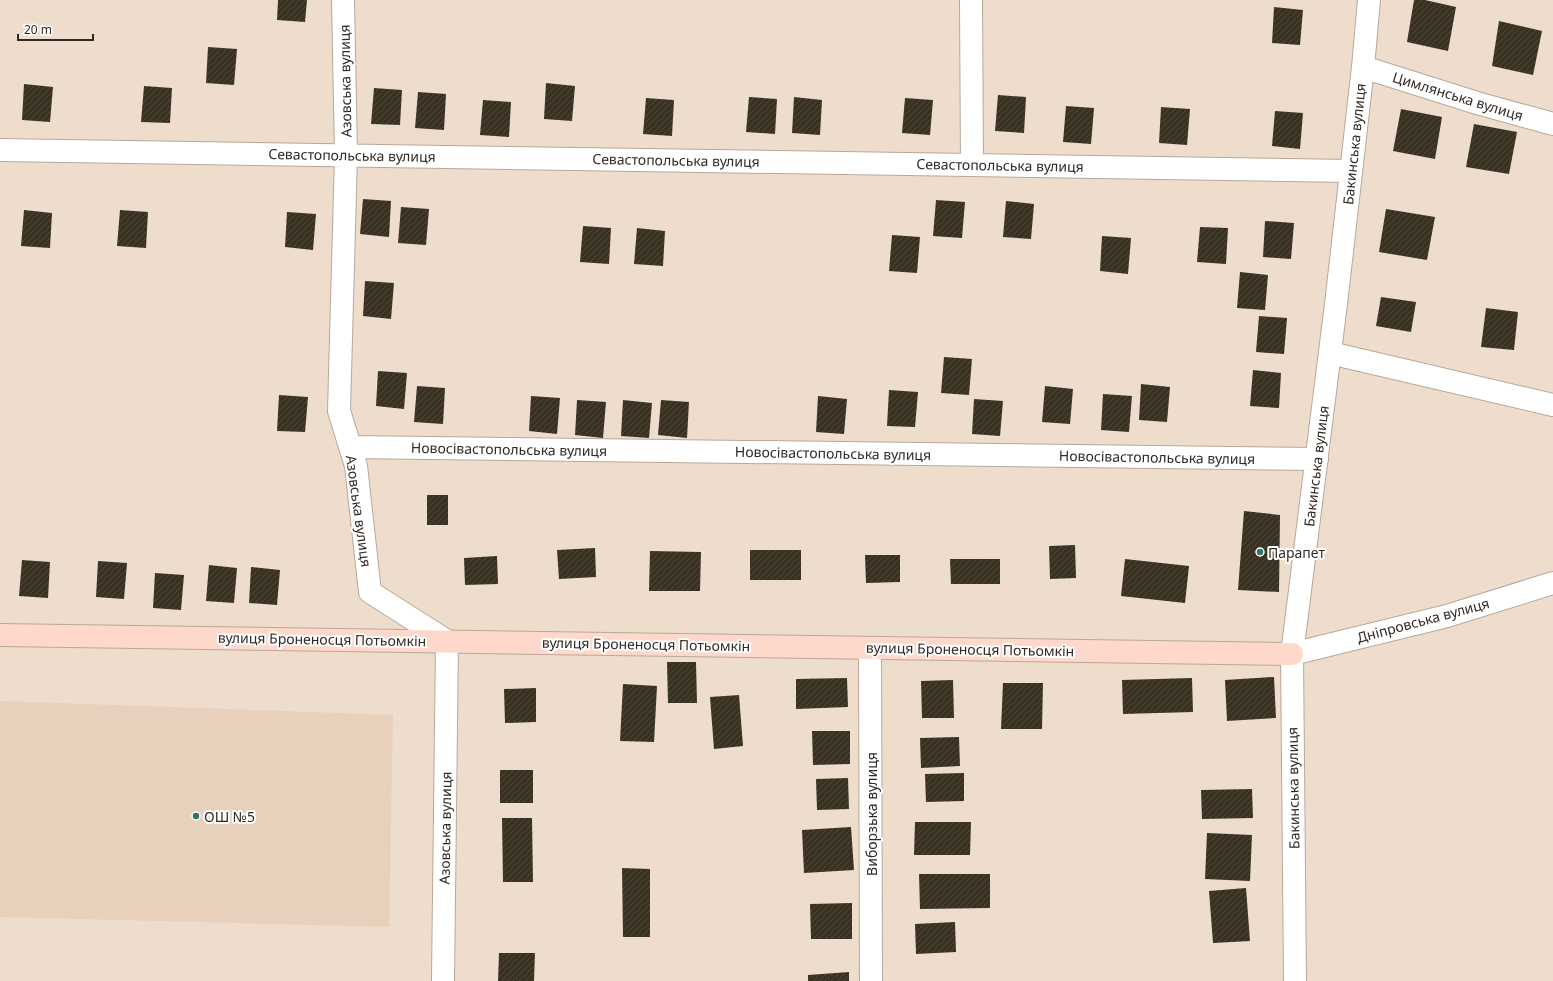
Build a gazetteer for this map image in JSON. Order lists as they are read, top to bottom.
{
  "streets": {
    "street": [
      "Азовська вулиця",
      "Цимлянська вулиця",
      "Бакинська вулиця",
      "Севастопольська вулиця",
      "Новосівастопольська вулиця",
      "Дніпровська вулиця",
      "вулиця Броненосця Потьомкін",
      "Виборзька вулиця"
    ]
  },
  "crossings": [
    ["Азовська вулиця", "Севастопольська вулиця"],
    ["Азовська вулиця", "Новосівастопольська вулиця"],
    ["Азовська вулиця", "вулиця Броненосця Потьомкін"],
    ["Цимлянська вулиця", "Бакинська вулиця"],
    ["Бакинська вулиця", "Севастопольська вулиця"],
    ["Бакинська вулиця", "Новосівастопольська вулиця"],
    ["Бакинська вулиця", "Дніпровська вулиця"],
    ["Бакинська вулиця", "вулиця Броненосця Потьомкін"],
    ["Дніпровська вулиця", "вулиця Броненосця Потьомкін"],
    ["вулиця Броненосця Потьомкін", "Виборзька вулиця"]
  ],
  "places": ["Парапет", "ОШ №5"],
  "scale_bar": "20 m"
}
